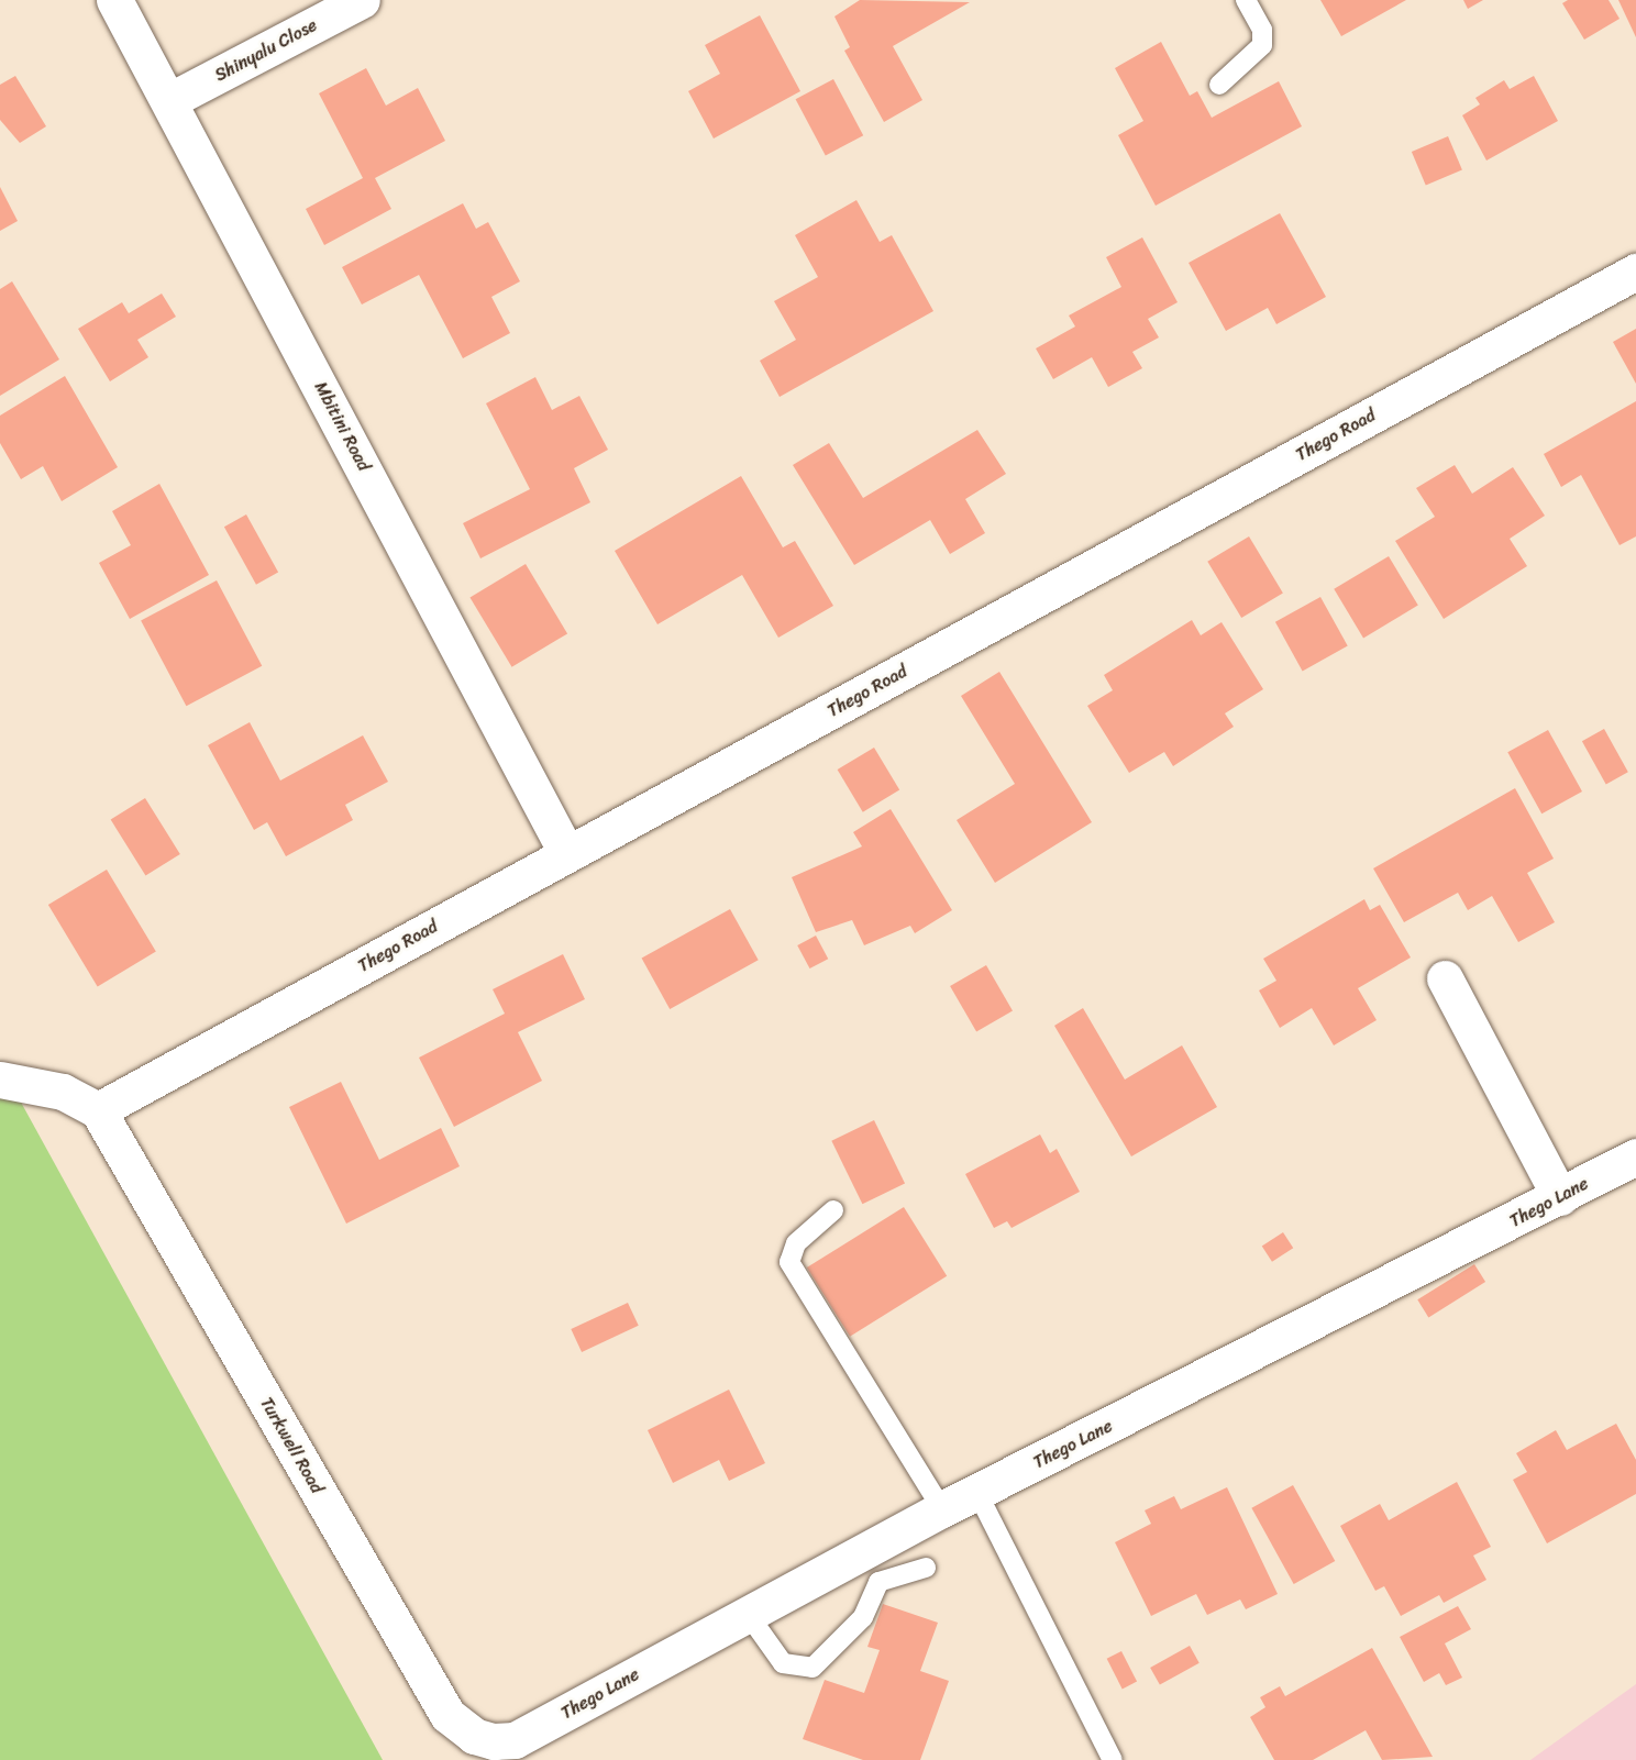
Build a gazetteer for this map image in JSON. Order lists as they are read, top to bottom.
{
  "streets": {
    "street": [
      "Shinyalu Close",
      "Mbitini Road",
      "Thego Road",
      "Thego Lane",
      "Turkwell Road"
    ]
  },
  "crossings": [
    ["Shinyalu Close", "Mbitini Road"],
    ["Mbitini Road", "Thego Road"],
    ["Thego Road", "Turkwell Road"],
    ["Thego Lane", "Turkwell Road"]
  ]
}
